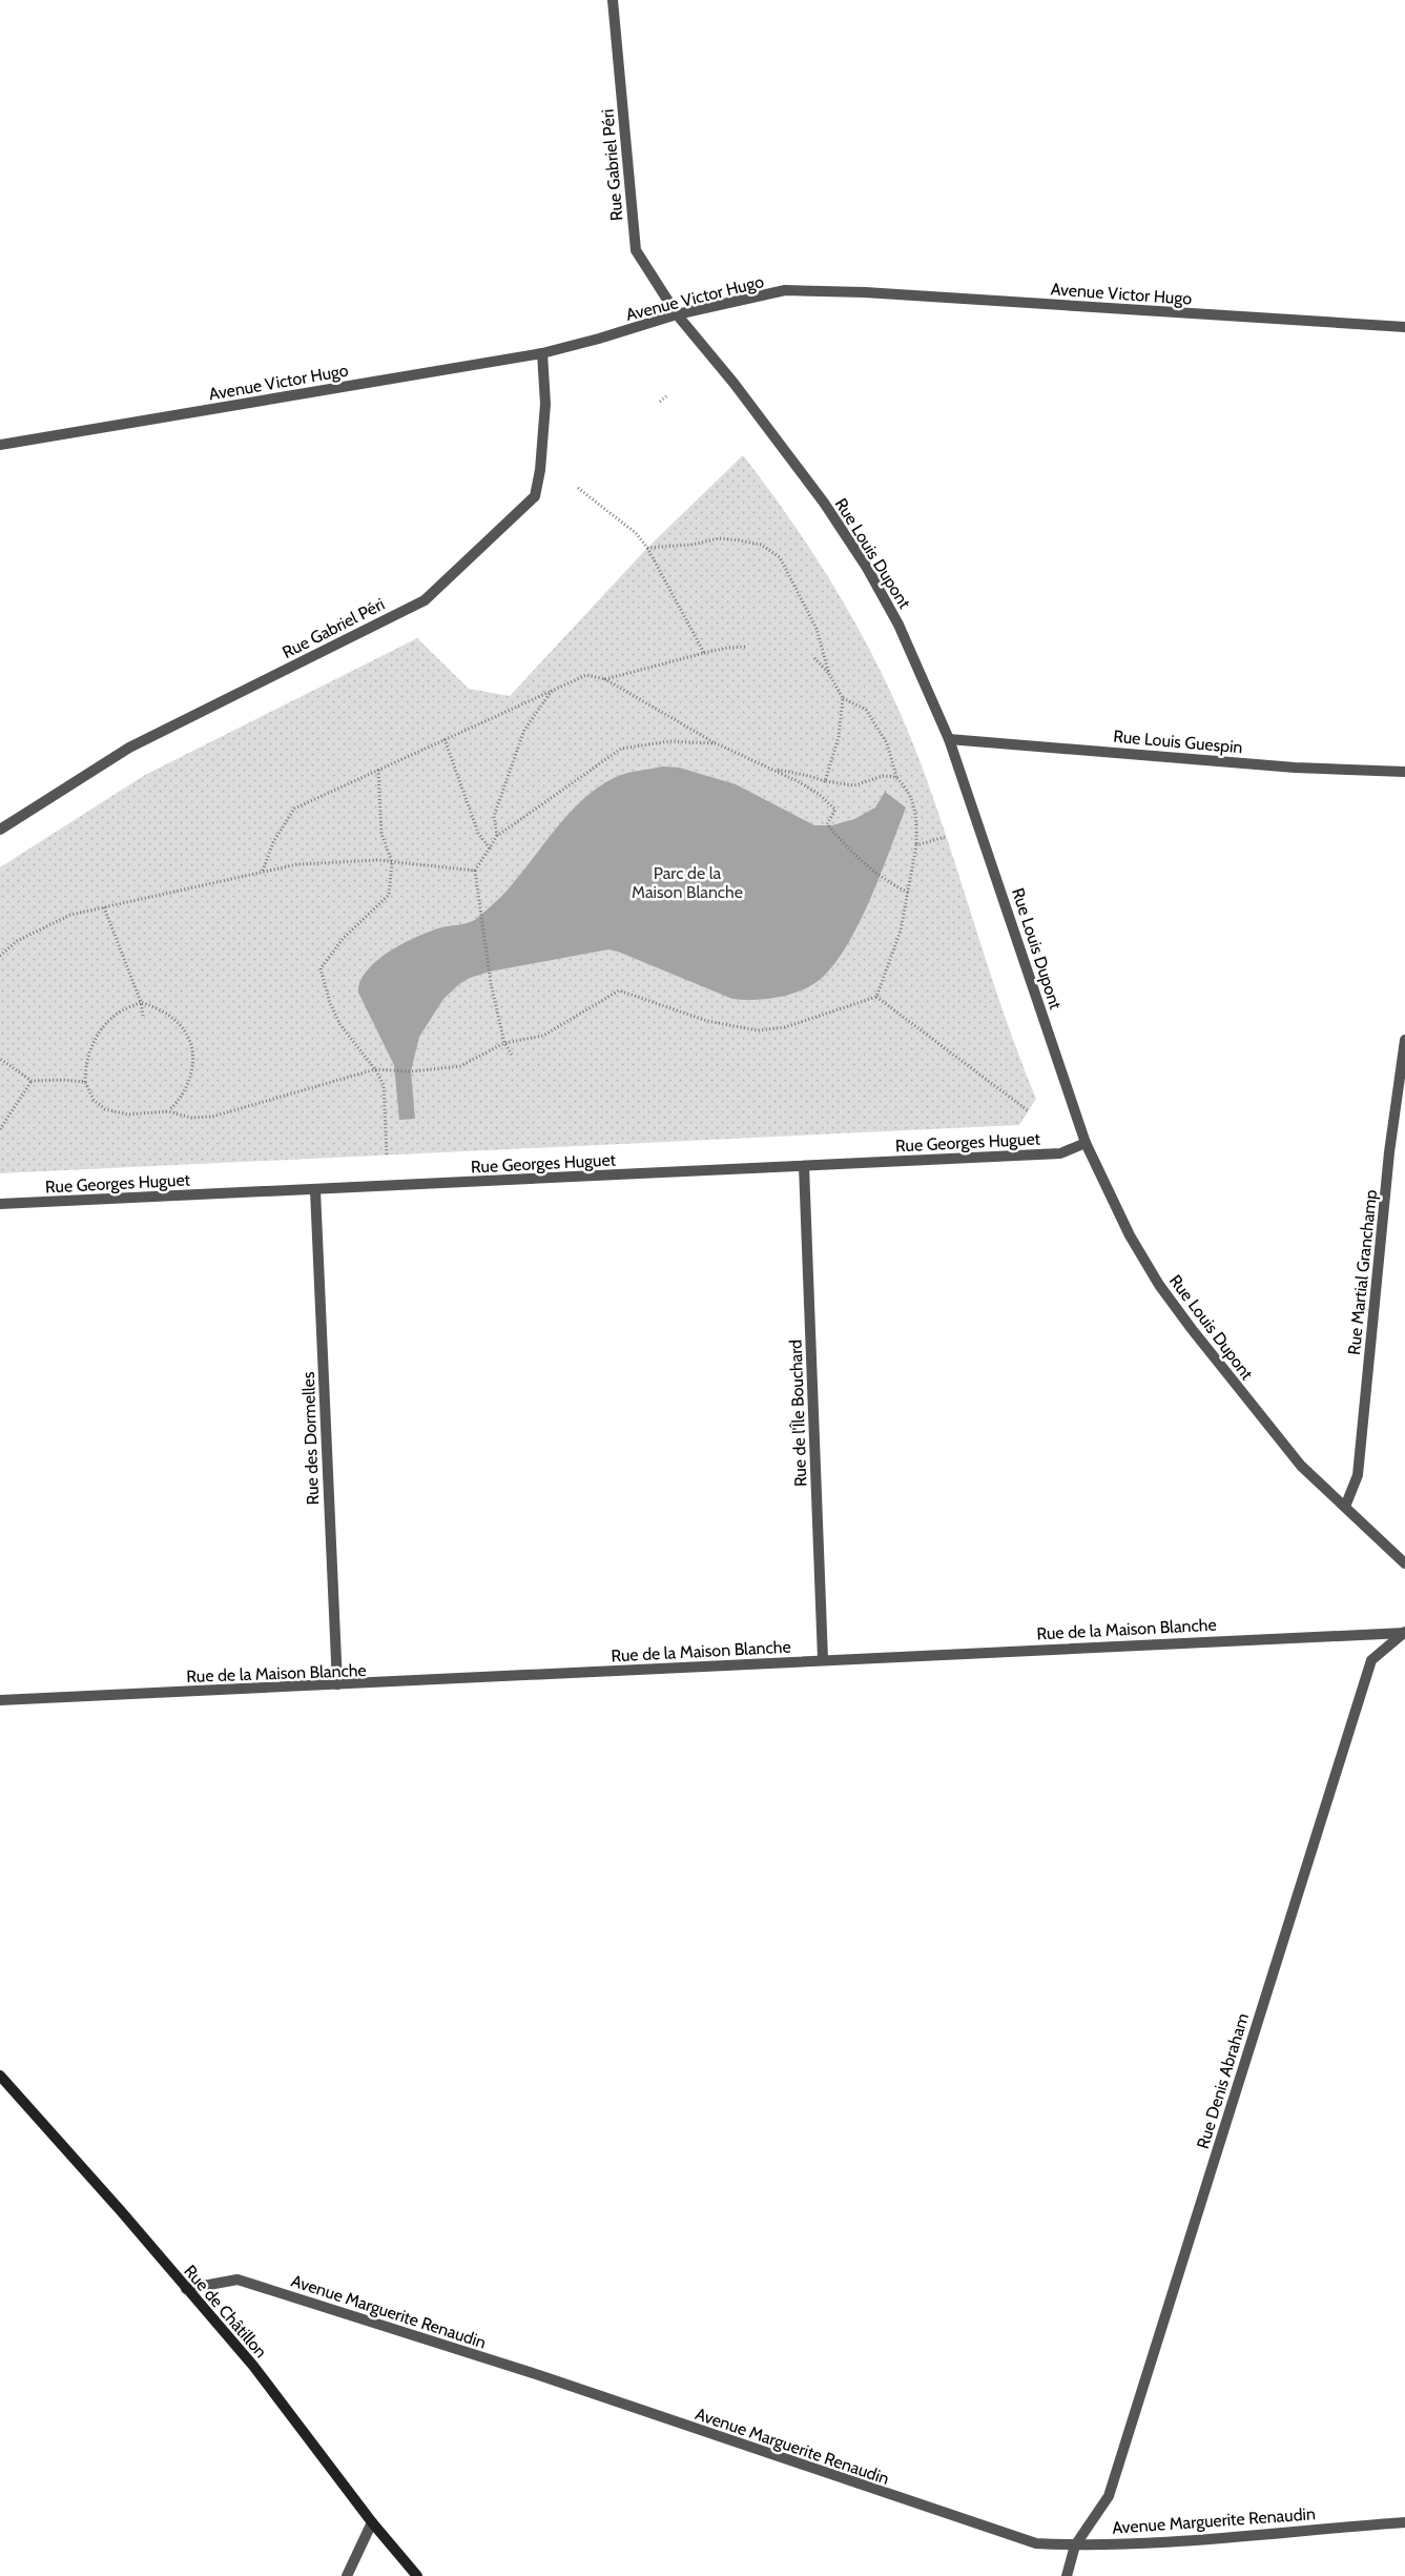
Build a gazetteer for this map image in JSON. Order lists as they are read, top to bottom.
{
  "streets": {
    "main road": ["Rue de Châtillon"],
    "street": [
      "Rue Gabriel Péri",
      "Avenue Victor Hugo",
      "Rue Louis Dupont",
      "Rue Louis Guespin",
      "Rue Georges Huguet",
      "Rue Martial Granchamp",
      "Rue de l'Île Bouchard",
      "Rue des Dormelles",
      "Rue de la Maison Blanche",
      "Rue Denis Abraham",
      "Avenue Marguerite Renaudin"
    ]
  },
  "crossings": [
    ["Rue Gabriel Péri", "Avenue Victor Hugo"],
    ["Rue Gabriel Péri", "Rue Louis Dupont"],
    ["Avenue Victor Hugo", "Rue Louis Dupont"],
    ["Rue Louis Dupont", "Rue Louis Guespin"],
    ["Rue Louis Dupont", "Rue Georges Huguet"],
    ["Rue Louis Dupont", "Rue Martial Granchamp"],
    ["Rue Georges Huguet", "Rue de l'Île Bouchard"],
    ["Rue Georges Huguet", "Rue des Dormelles"],
    ["Rue de l'Île Bouchard", "Rue de la Maison Blanche"],
    ["Rue des Dormelles", "Rue de la Maison Blanche"],
    ["Rue de la Maison Blanche", "Rue Denis Abraham"],
    ["Rue Denis Abraham", "Avenue Marguerite Renaudin"],
    ["Rue de Châtillon", "Avenue Marguerite Renaudin"]
  ],
  "parks": ["Parc de la Maison Blanche"]
}
